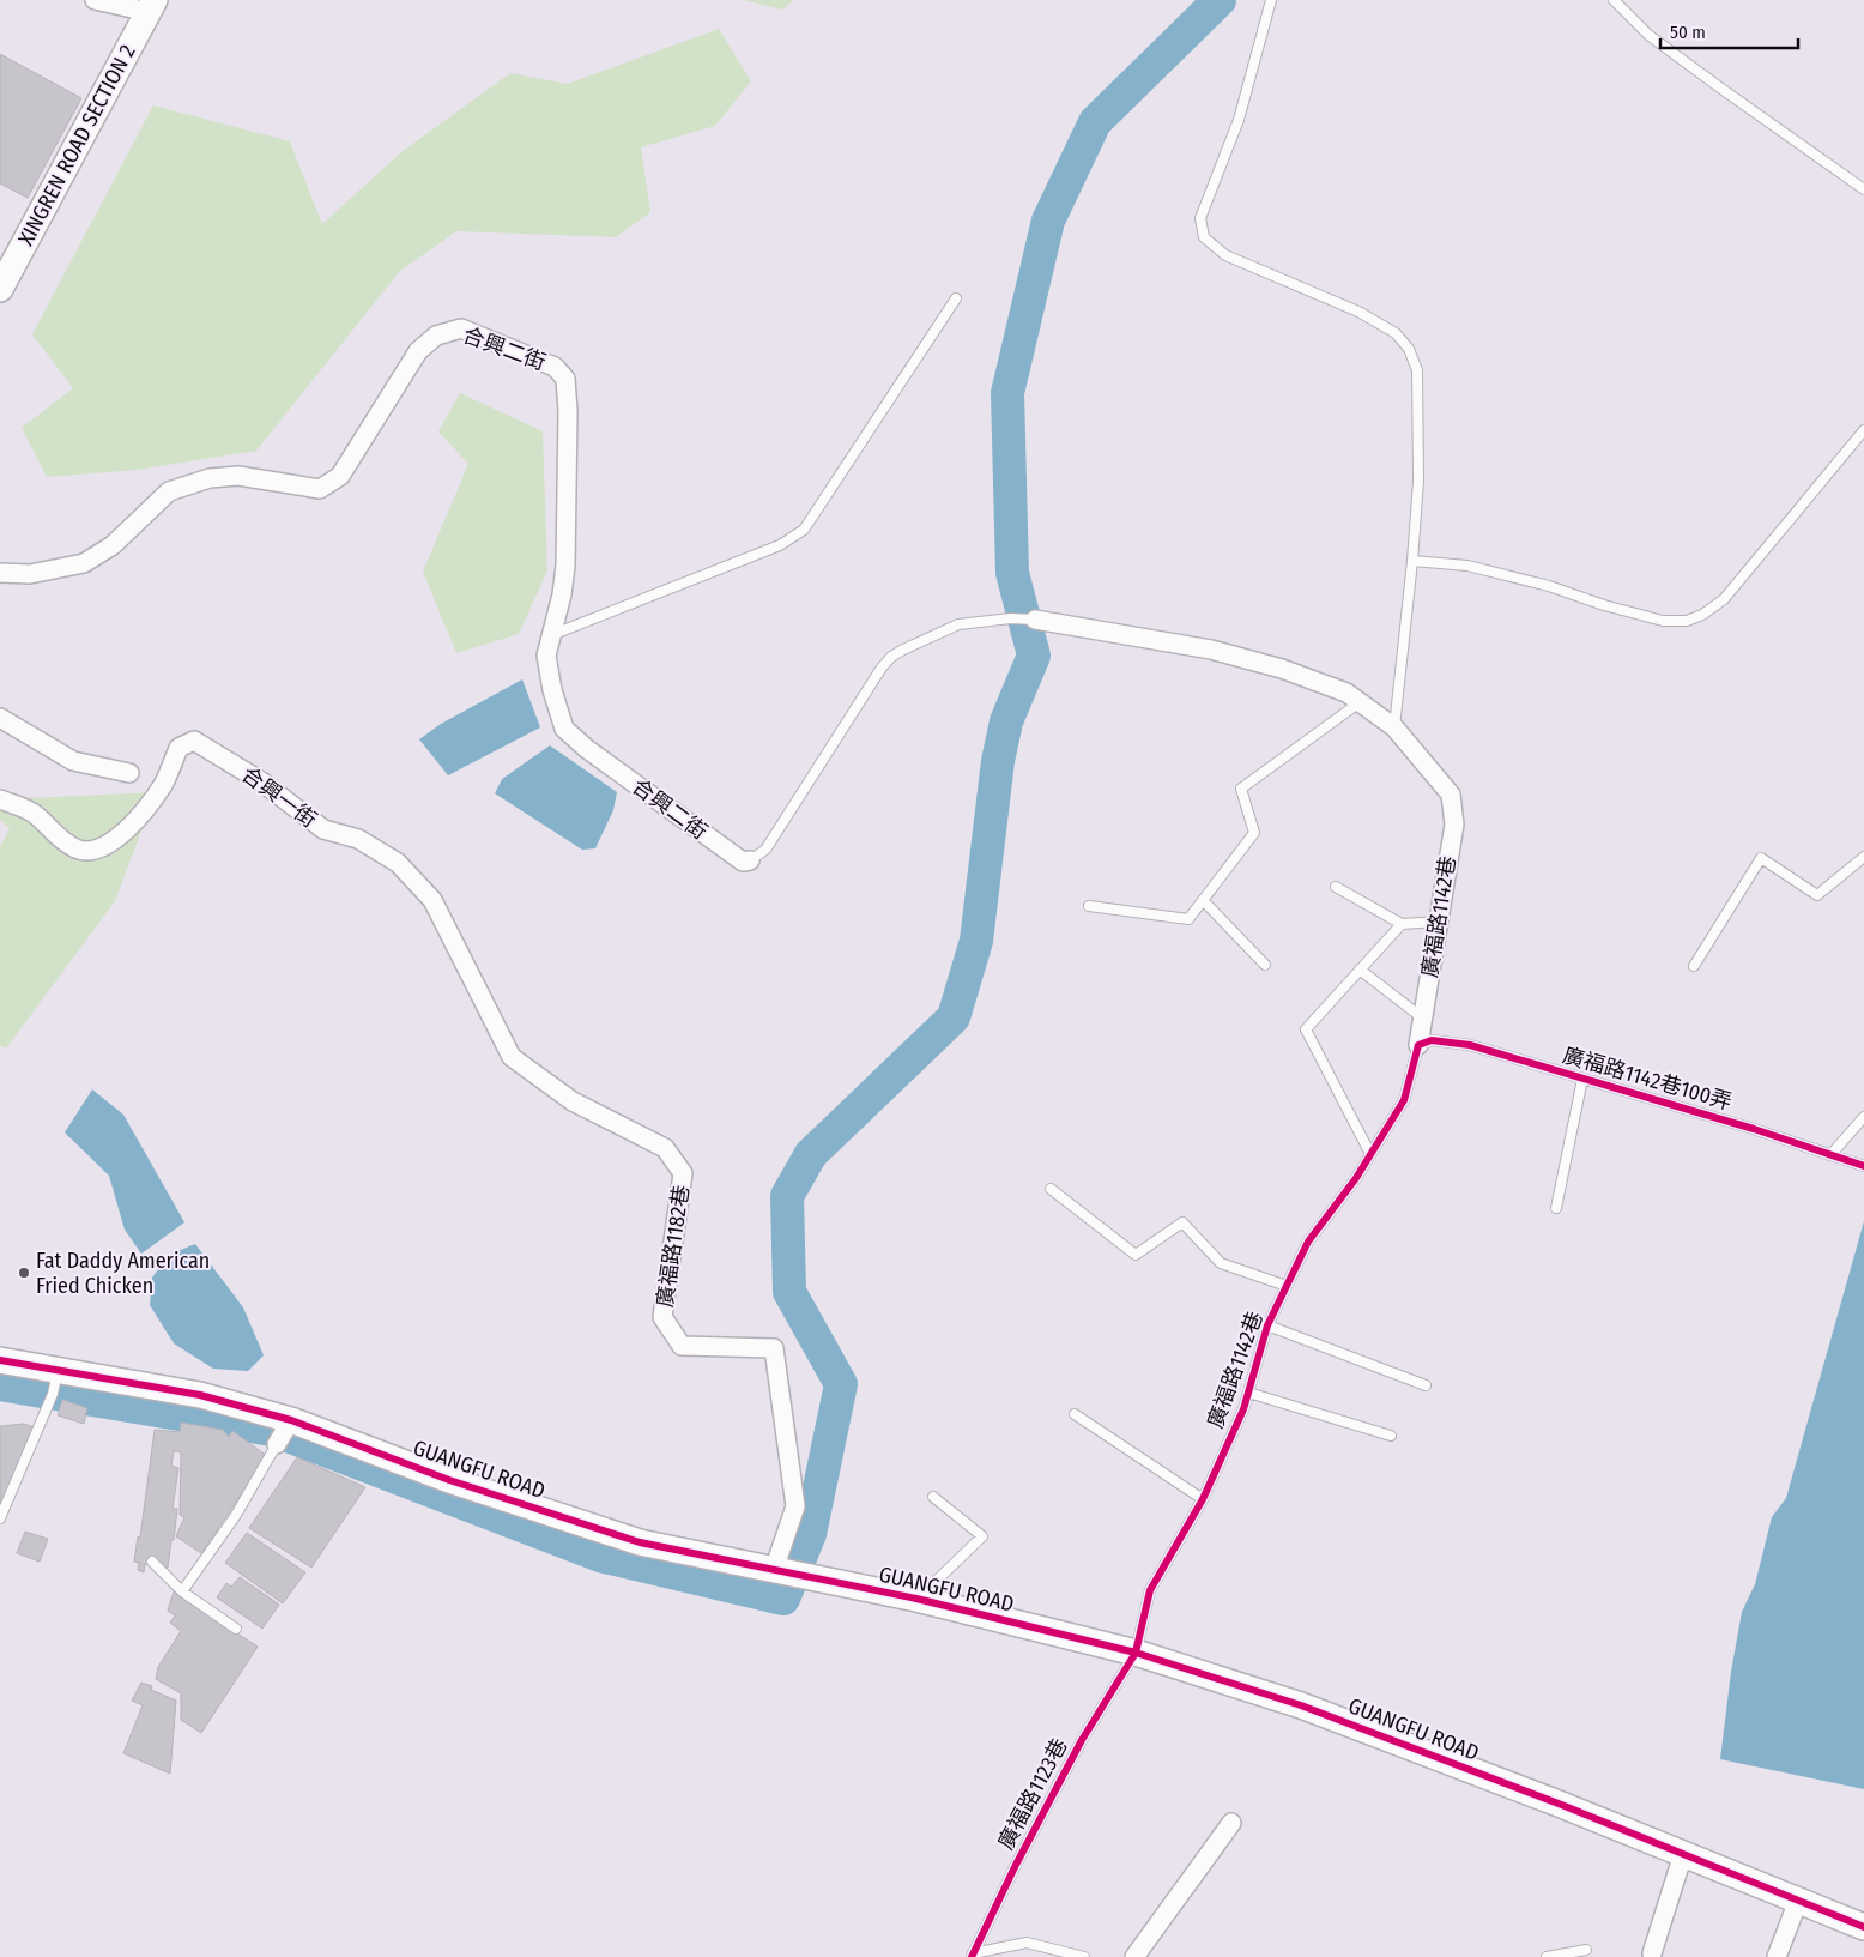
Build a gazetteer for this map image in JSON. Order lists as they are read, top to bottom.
{
  "streets": {
    "street": [
      "XINGREN ROAD SECTION 2",
      "合興二街",
      "合興一街",
      "廣福路1142巷",
      "廣福路1182巷",
      "GUANGFU ROAD"
    ],
    "lane": ["廣福路1142巷100弄", "廣福路1123巷"]
  },
  "crossings": [
    ["合興一街", "廣福路1182巷"],
    ["廣福路1142巷", "廣福路1142巷100弄"],
    ["廣福路1142巷", "GUANGFU ROAD"],
    ["廣福路1142巷", "廣福路1123巷"],
    ["廣福路1182巷", "GUANGFU ROAD"],
    ["GUANGFU ROAD", "廣福路1123巷"]
  ],
  "places": ["Fat Daddy American Fried Chicken"],
  "scale_bar": "50 m"
}
